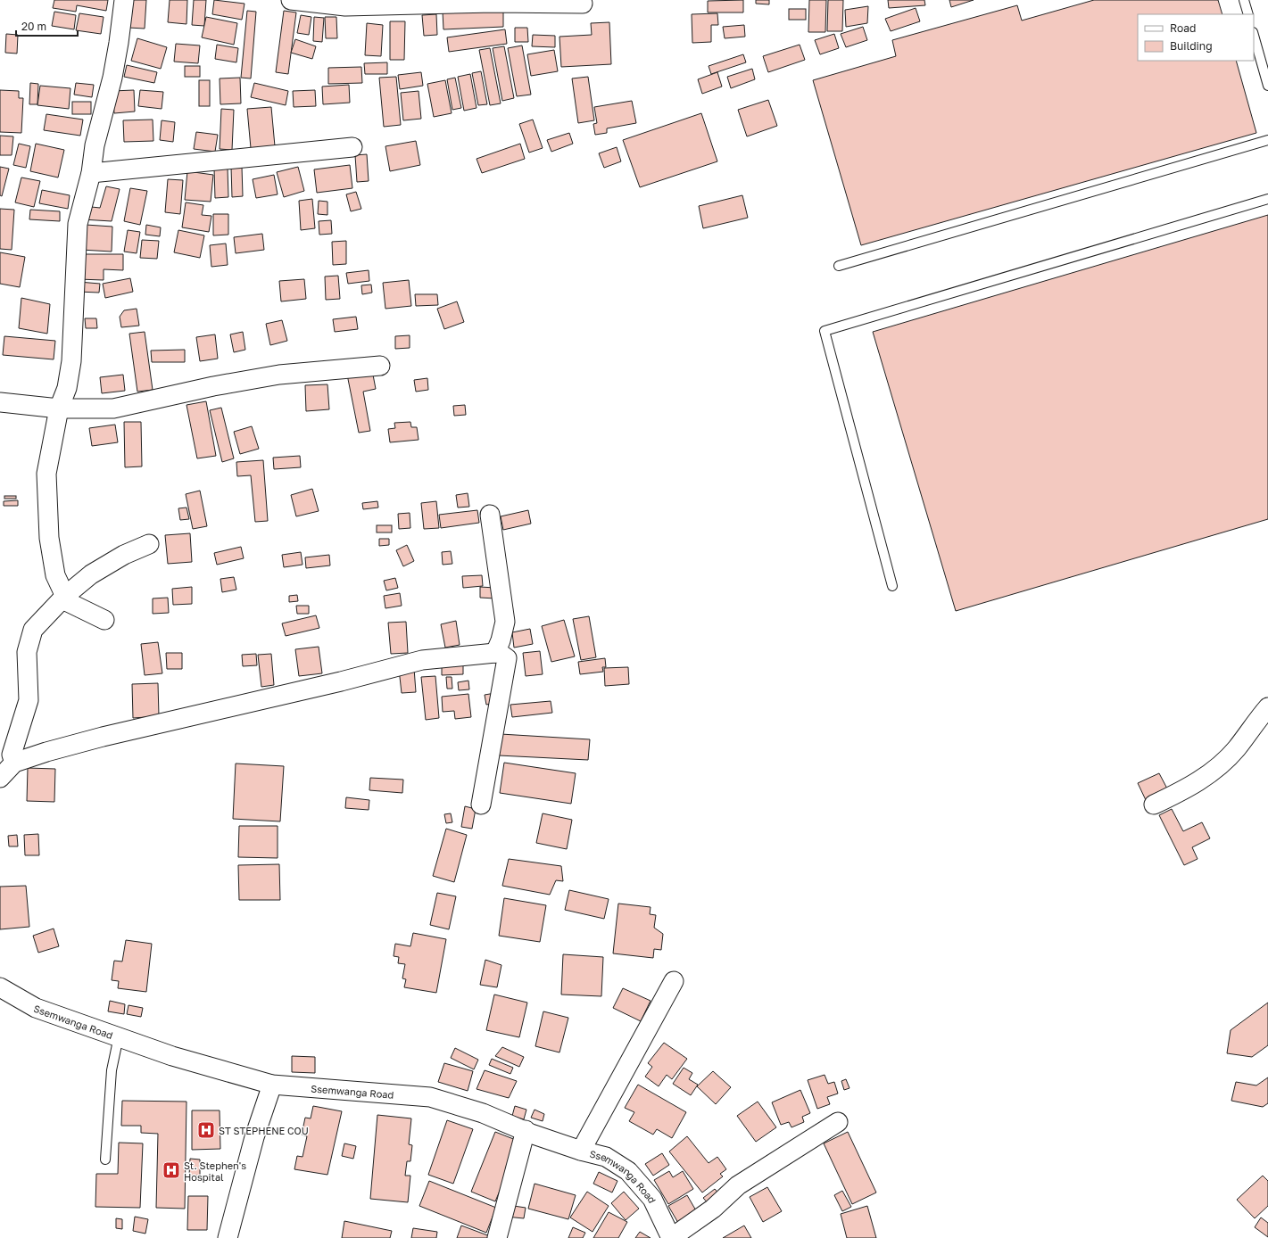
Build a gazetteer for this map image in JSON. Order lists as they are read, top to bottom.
{
  "streets": {
    "street": ["Ssemwanga Road"]
  },
  "places": {
    "hospital": ["ST STEPHENE COU", "St. Stephen's Hospital"]
  },
  "legend": ["Road", "Building"],
  "scale_bar": "20 m"
}
